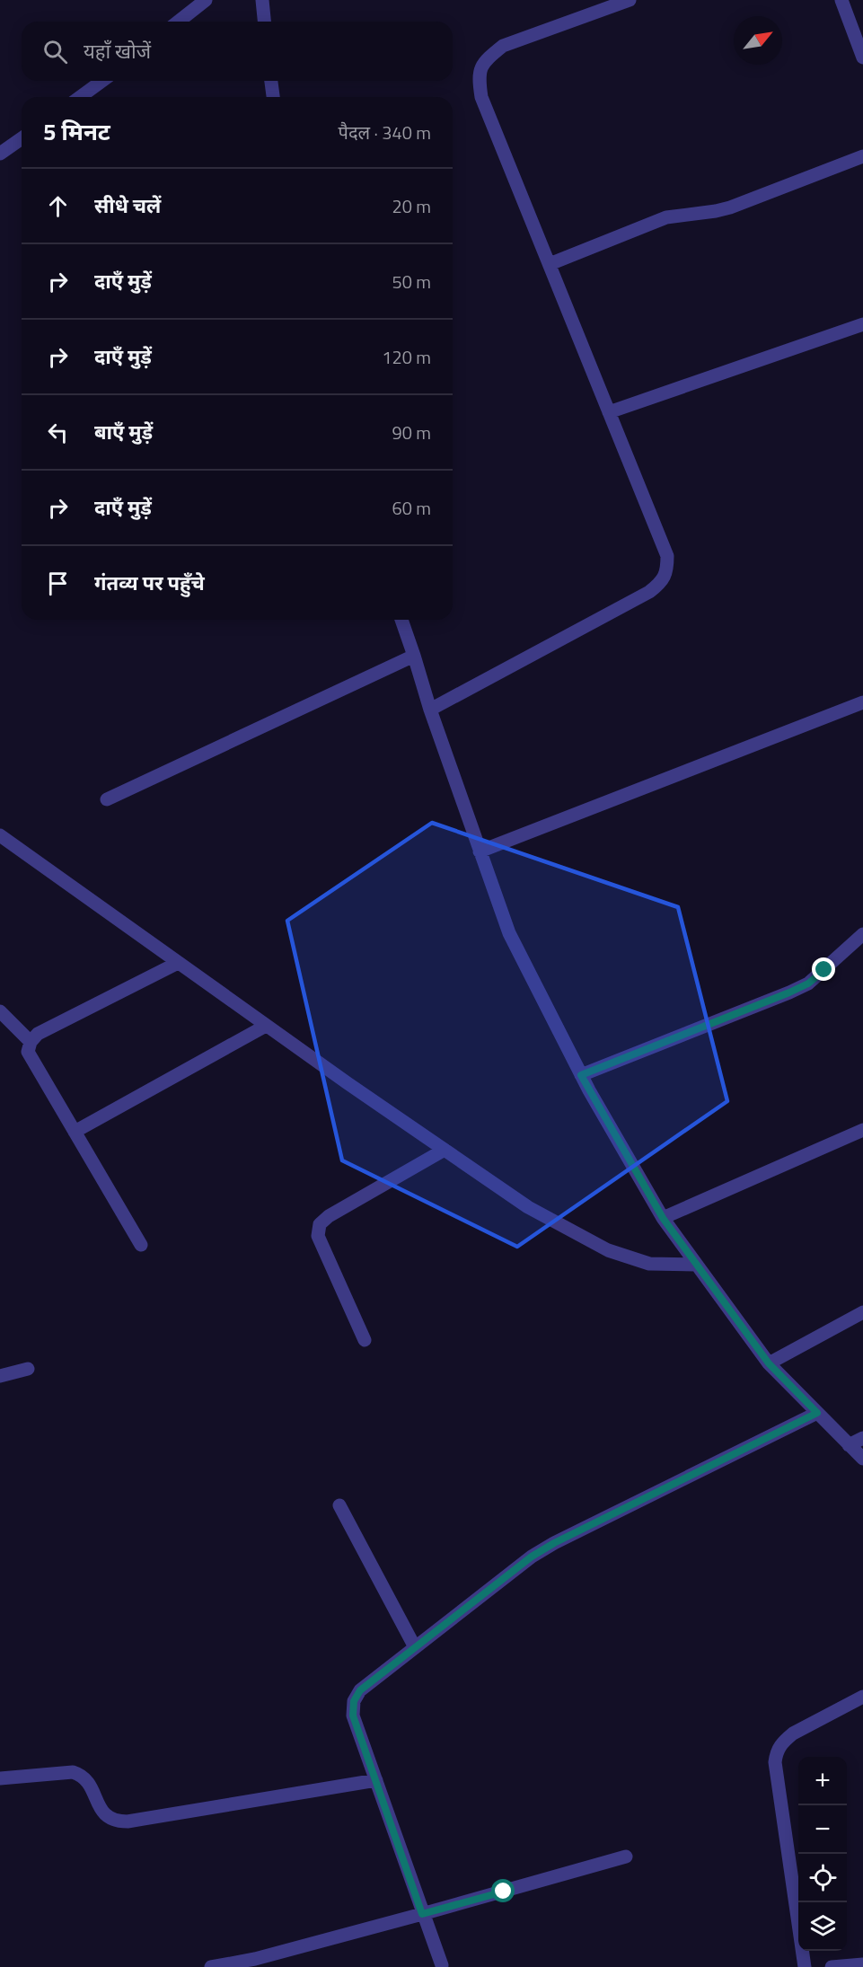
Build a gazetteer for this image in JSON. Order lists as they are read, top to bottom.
{
  "north": "top right",
  "page": {
    "search": "यहाँ खोजें",
    "heading": ["5 मिनट", "पैदल · 340 m"],
    "list": [
      ["सीधे चलें", "20 m"],
      ["दाएँ मुड़ें", "50 m"],
      ["दाएँ मुड़ें", "120 m"],
      ["बाएँ मुड़ें", "90 m"],
      ["दाएँ मुड़ें", "60 m"],
      "गंतव्य पर पहुँचे"
    ],
    "map_buttons": ["+", "−"]
  }
}
